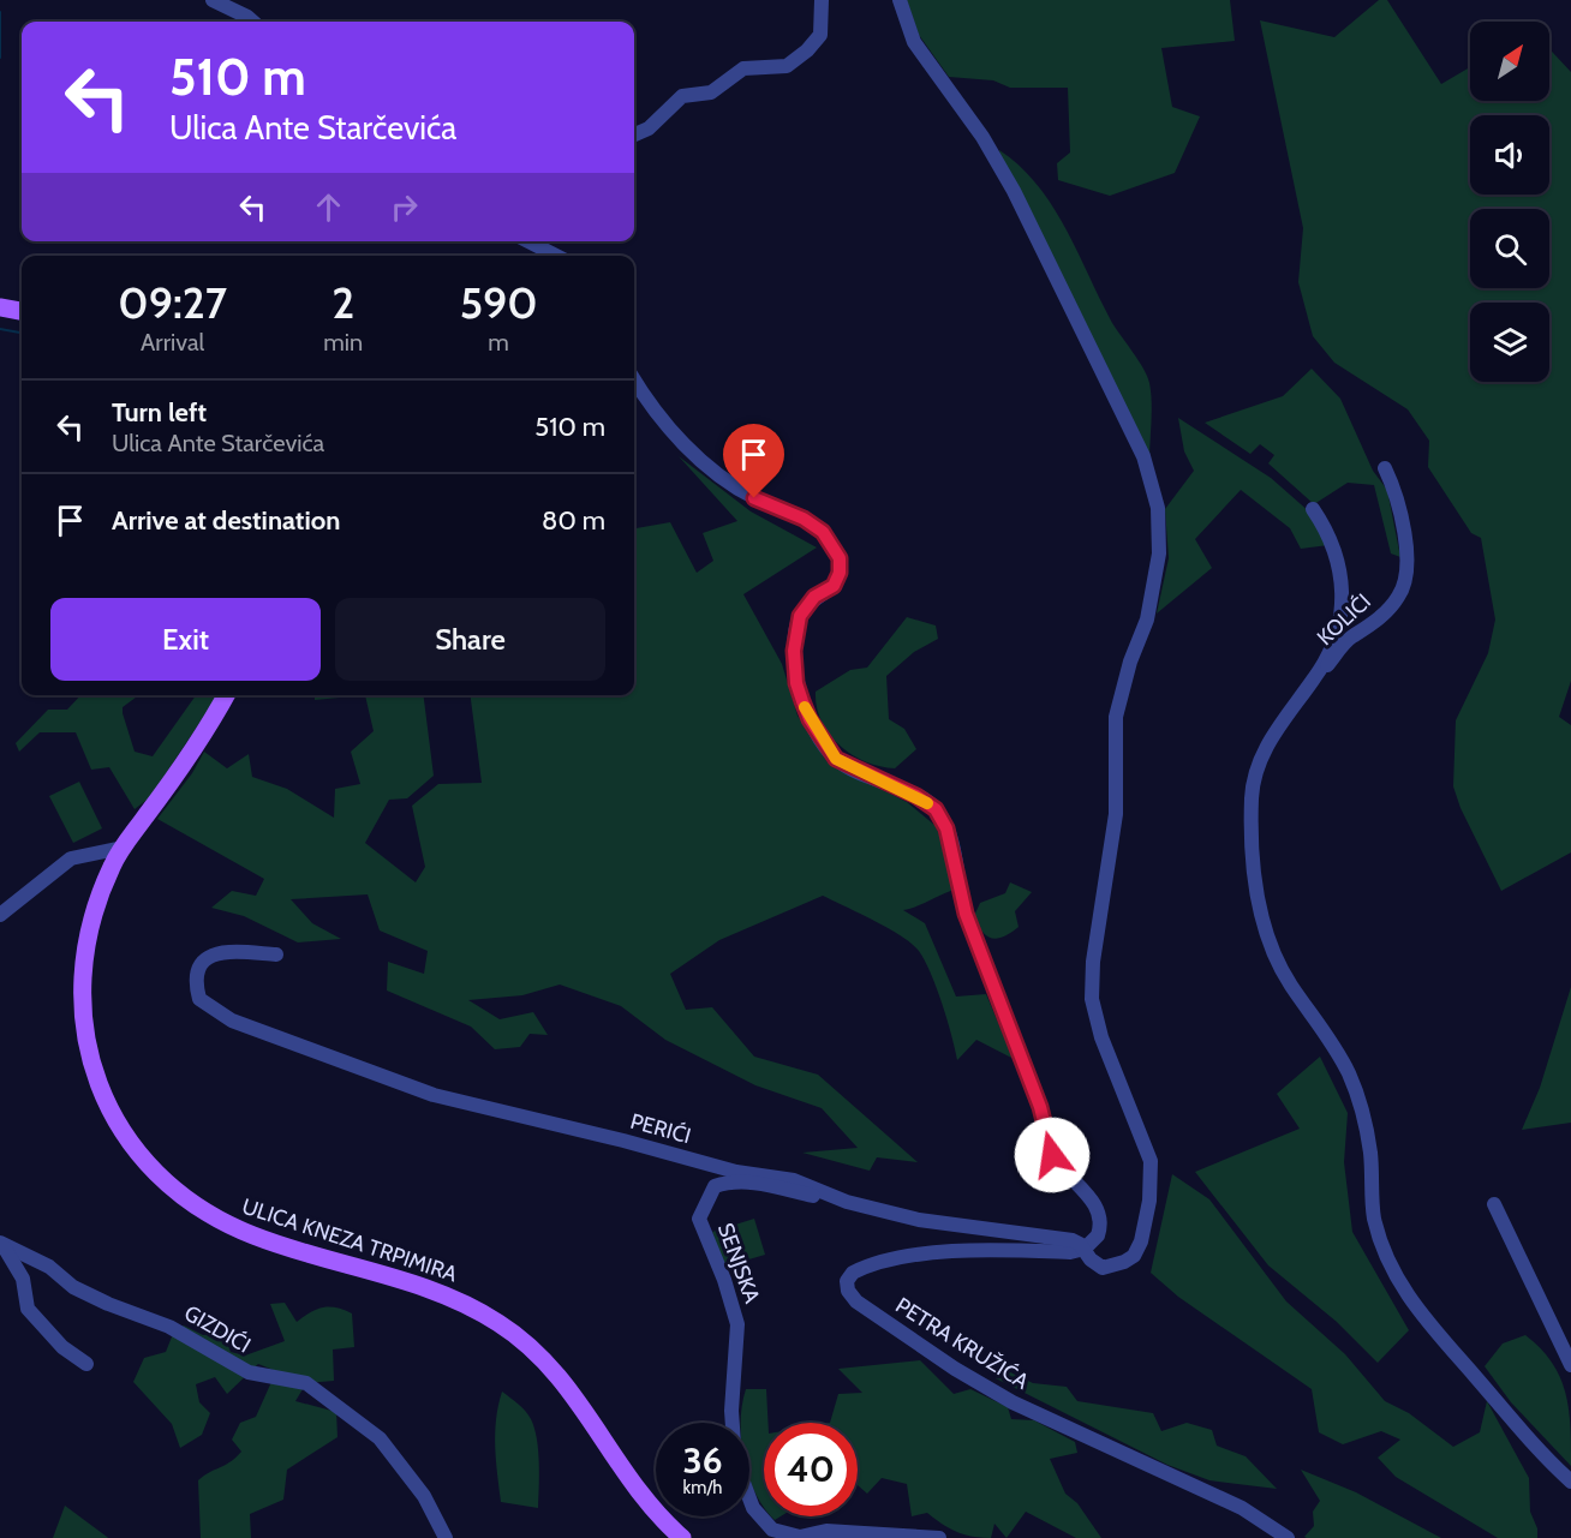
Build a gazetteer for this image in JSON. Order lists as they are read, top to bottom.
{
  "streets": {
    "main road": ["ULICA KNEZA TRPIMIRA"],
    "street": [
      "KOLIĆI",
      "PERIĆI",
      "SENJSKA",
      "GIZDIĆI",
      "PETRA KRUŽIĆA"
    ]
  },
  "crossings": [
    ["PERIĆI", "SENJSKA"],
    ["PERIĆI", "PETRA KRUŽIĆA"]
  ],
  "north": "top right",
  "page": {
    "turn": ["510 m", "Ulica Ante Starčevića"],
    "eta": [
      "09:27",
      "Arrival",
      "2",
      "min",
      "590",
      "m"
    ],
    "list": [
      {
        "name": "Turn left",
        "note": "Ulica Ante Starčevića",
        "value": "510 m"
      },
      {
        "name": "Arrive at destination",
        "value": "80 m"
      }
    ],
    "buttons": ["Exit", "Share"],
    "speed": "36 km/h",
    "limit": "40"
  }
}
